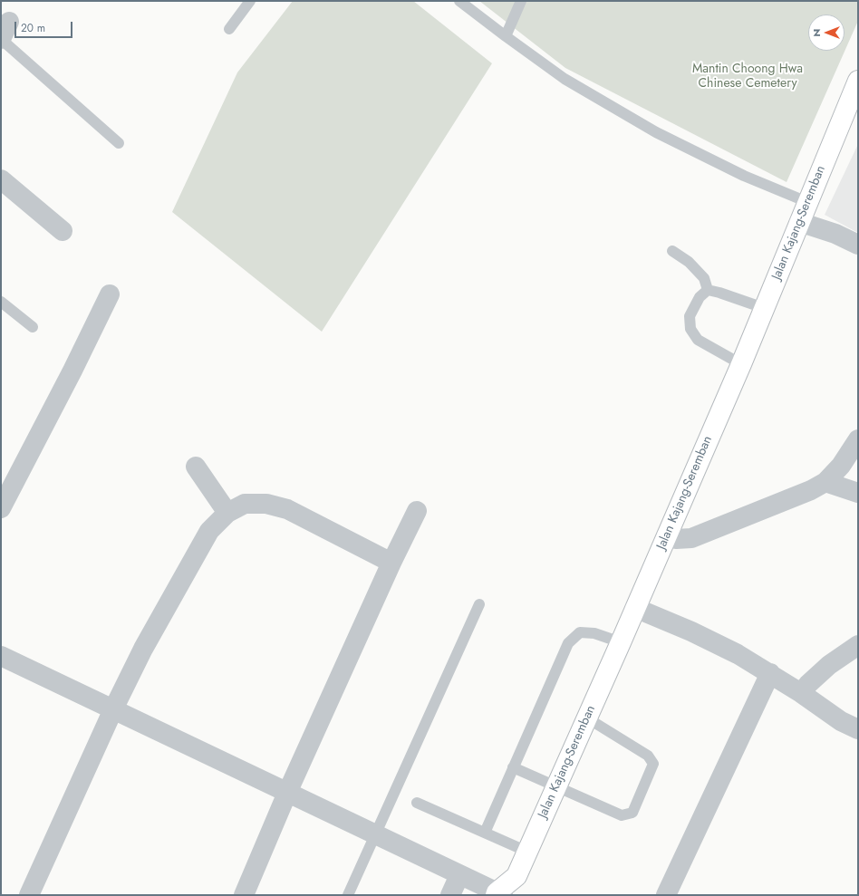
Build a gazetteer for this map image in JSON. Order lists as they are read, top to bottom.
{
  "streets": {
    "main road": ["Jalan Kajang-Seremban"]
  },
  "parks": ["Mantin Choong Hwa Chinese Cemetery"],
  "scale_bar": "20 m",
  "north": "left"
}
